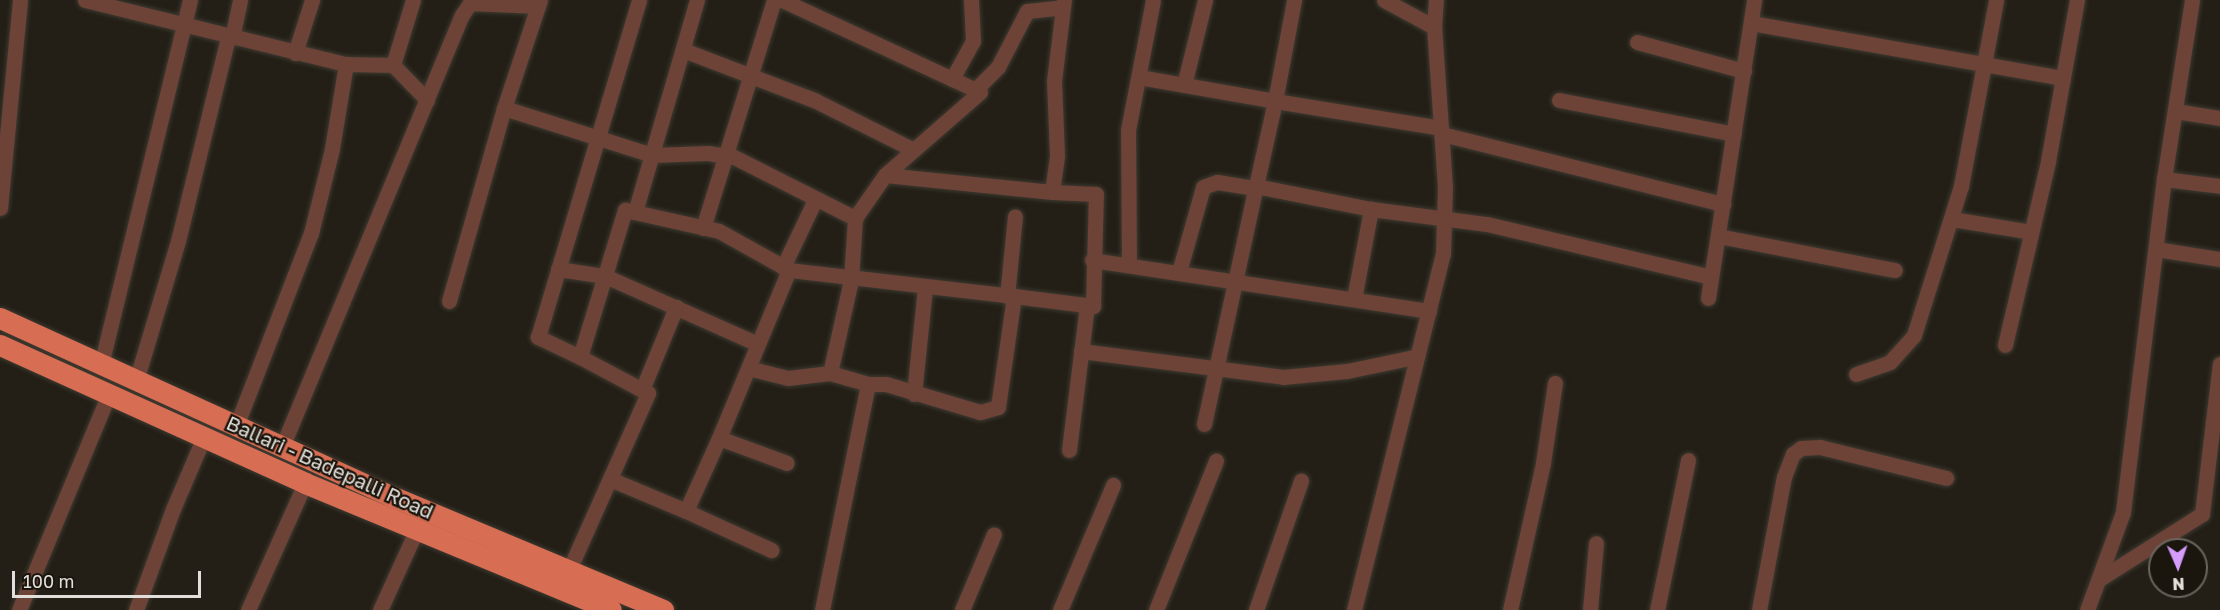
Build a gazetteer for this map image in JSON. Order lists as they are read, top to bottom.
{
  "streets": {
    "highway": ["Ballari - Badepalli Road"]
  },
  "scale_bar": "100 m",
  "north": "bottom"
}
